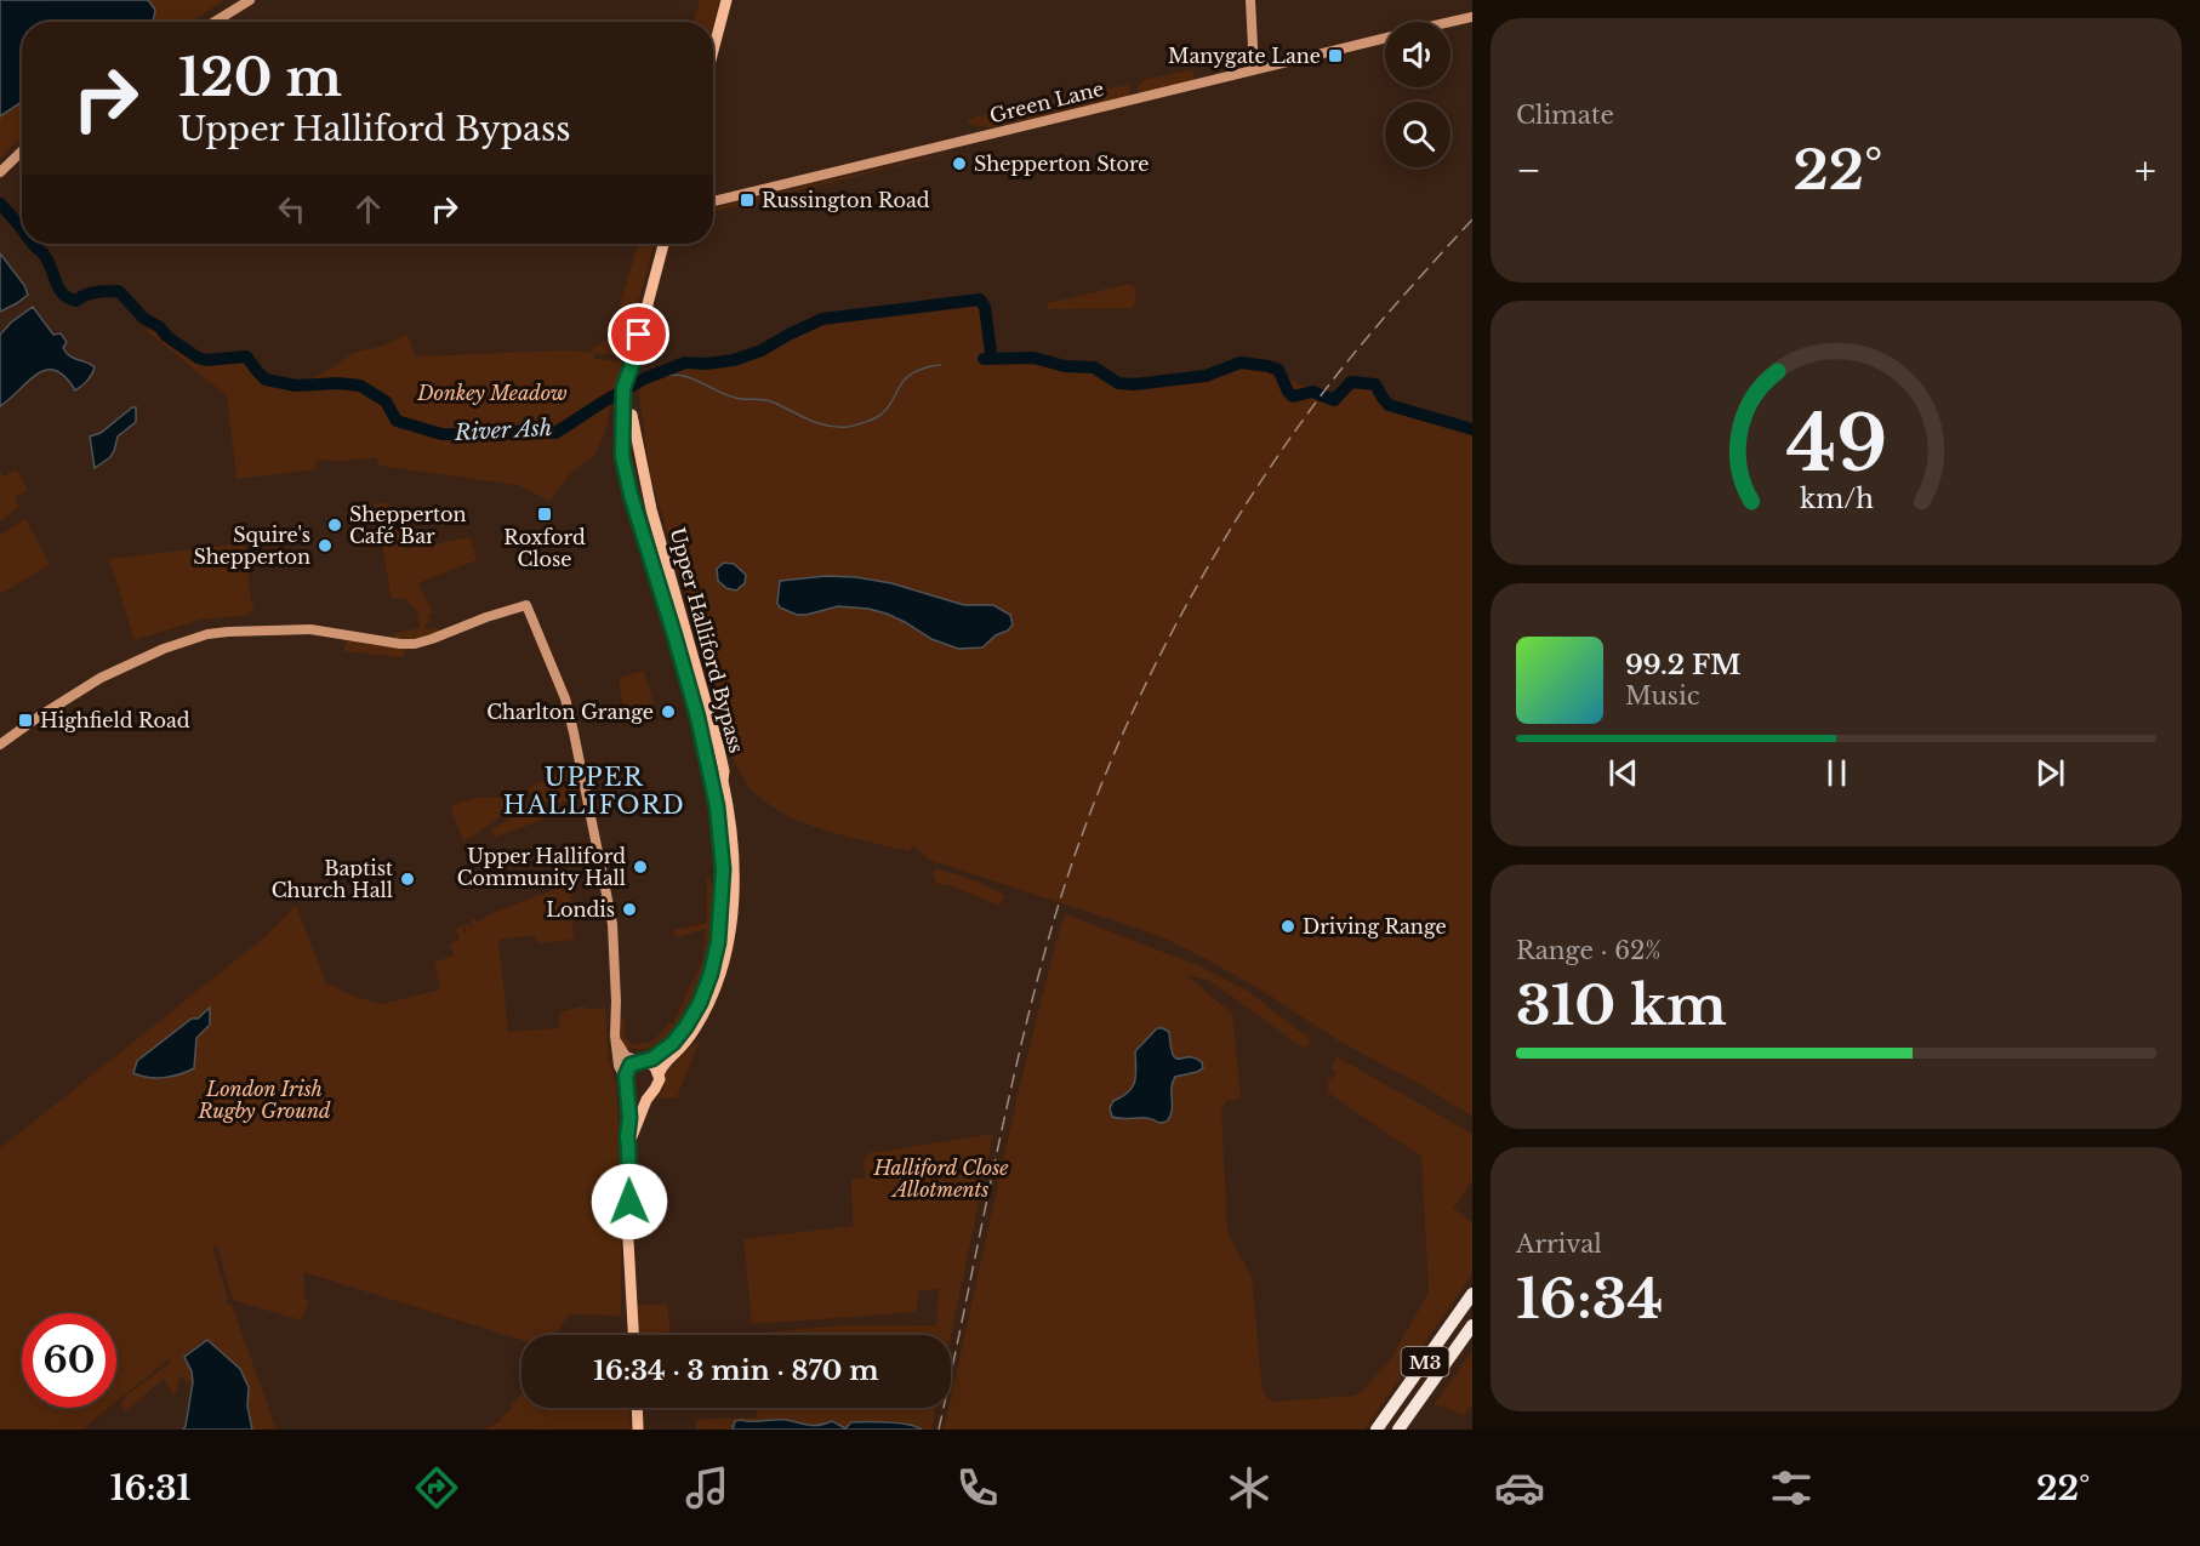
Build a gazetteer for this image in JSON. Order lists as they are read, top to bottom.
{
  "streets": {
    "highway": ["M3"],
    "main road": ["Upper Halliford Bypass"],
    "street": ["Green Lane"]
  },
  "districts": ["UPPER HALLIFORD"],
  "water": ["River Ash"],
  "parks": ["Donkey Meadow", "London Irish Rugby Ground", "Halliford Close Allotments"],
  "places": {
    "transit": [
      "Manygate Lane",
      "Russington Road",
      "Roxford Close",
      "Highfield Road"
    ],
    "other": [
      "Shepperton Store",
      "Shepperton Café Bar",
      "Squire's Shepperton",
      "Charlton Grange",
      "Upper Halliford Community Hall",
      "Baptist Church Hall",
      "Londis",
      "Driving Range"
    ]
  },
  "page": {
    "tile": [
      "Climate",
      ["Range · 62%", "310 km"],
      ["Arrival", "16:34"]
    ],
    "turn": ["120 m", "Upper Halliford Bypass"],
    "heat": ["−", "22°", "+"],
    "song": ["99.2 FM", "Music"],
    "limit": "60",
    "trip": "16:34 · 3 min · 870 m",
    "tabs": ["16:31", "22°"],
    "gauge": ["49", "km/h"]
  }
}
